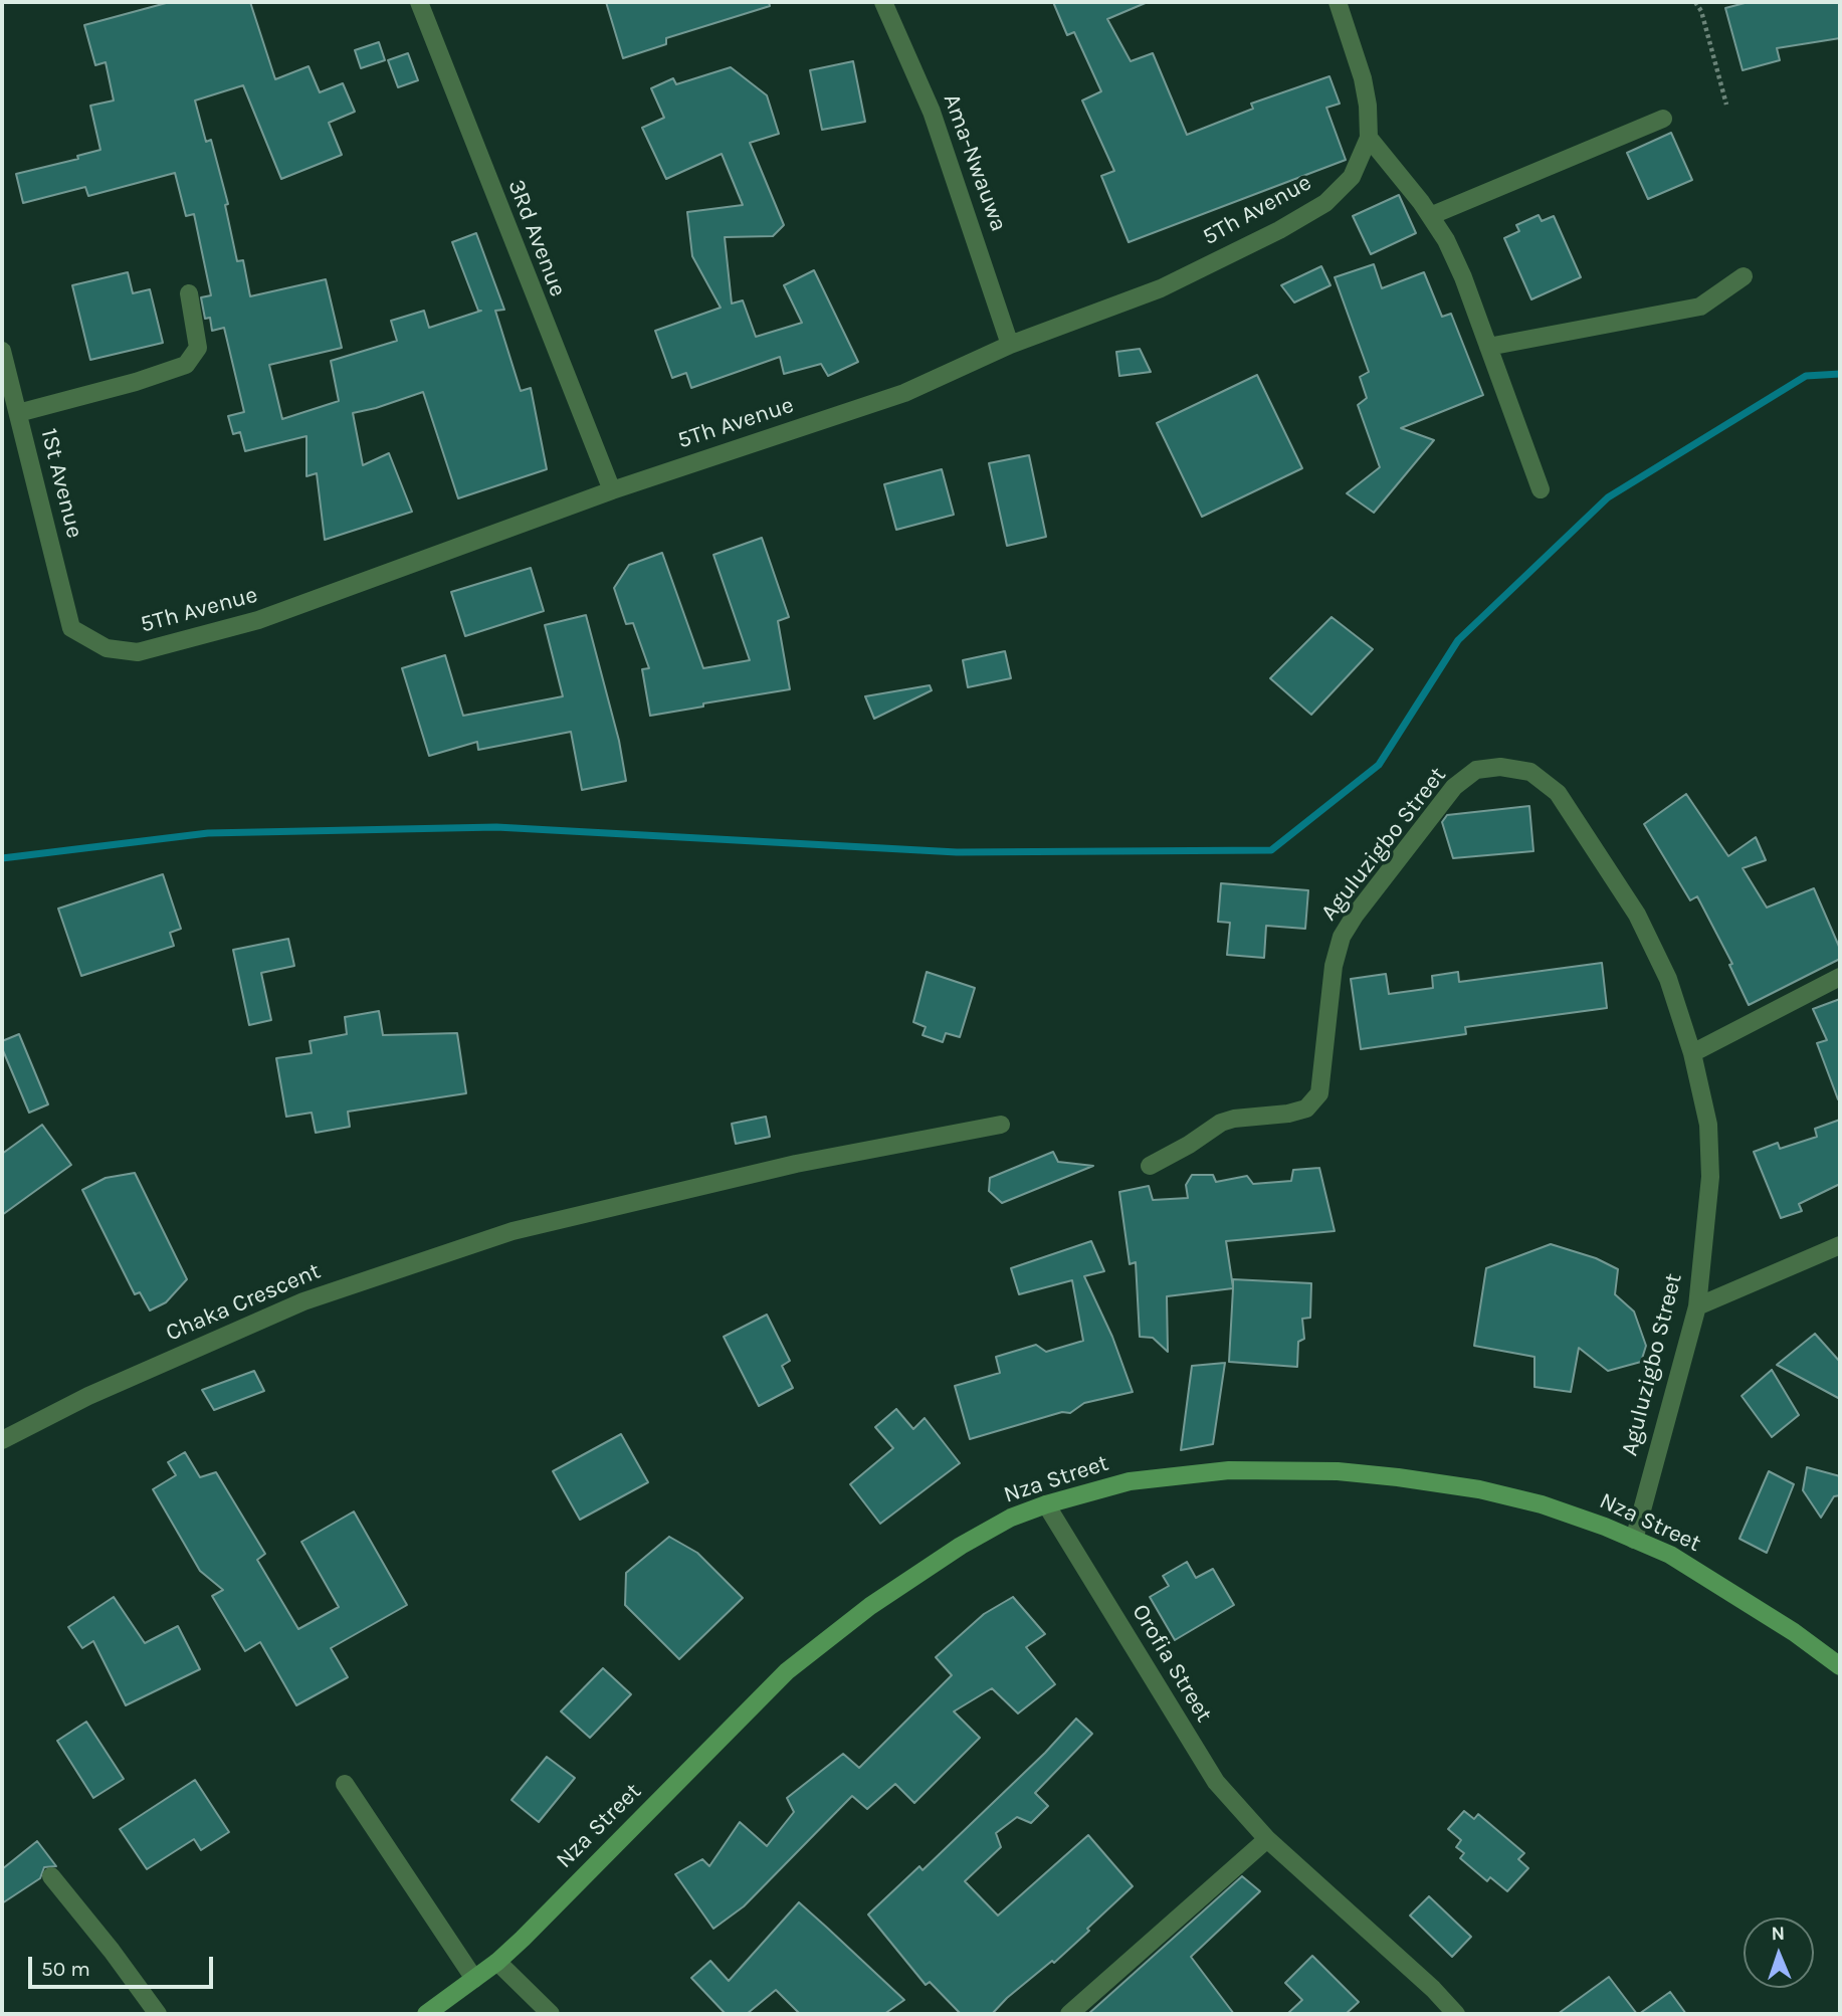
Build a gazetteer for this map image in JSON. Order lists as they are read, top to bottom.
{
  "streets": {
    "street": [
      "Ama-Nwauwa",
      "5Th Avenue",
      "3Rd Avenue",
      "1St Avenue",
      "Aguluzigbo Street",
      "Chaka Crescent",
      "Nza Street",
      "Orofia Street"
    ]
  },
  "crossings": [
    ["Ama-Nwauwa", "5Th Avenue"],
    ["5Th Avenue", "3Rd Avenue"],
    ["5Th Avenue", "1St Avenue"],
    ["Aguluzigbo Street", "Nza Street"],
    ["Nza Street", "Orofia Street"]
  ],
  "scale_bar": "50 m",
  "north": "top"
}
